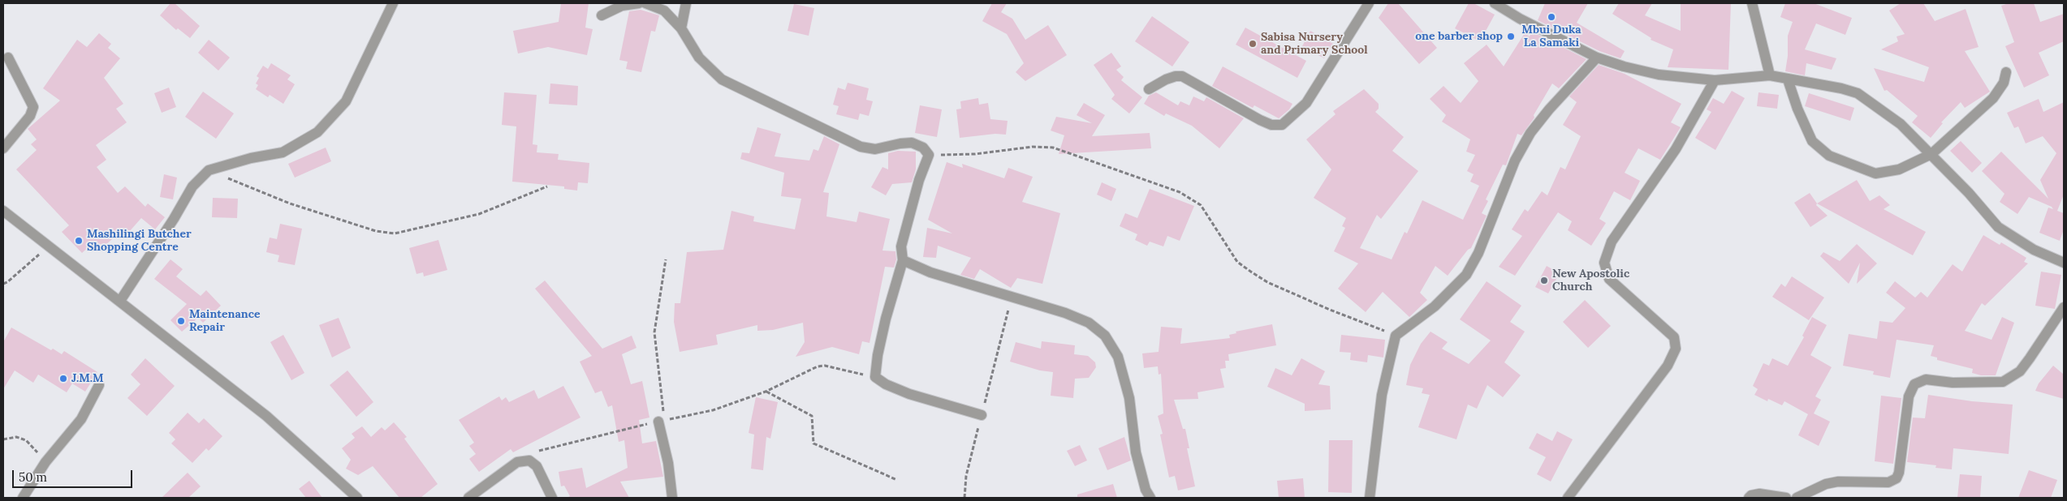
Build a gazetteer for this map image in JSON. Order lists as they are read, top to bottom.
{
  "places": [
    "Mbui Duka La Samaki",
    "one barber shop",
    "Sabisa Nursery and Primary School",
    "Mashilingi Butcher Shopping Centre",
    "New Apostolic Church",
    "Maintenance Repair",
    "J.M.M"
  ],
  "scale_bar": "50 m"
}
